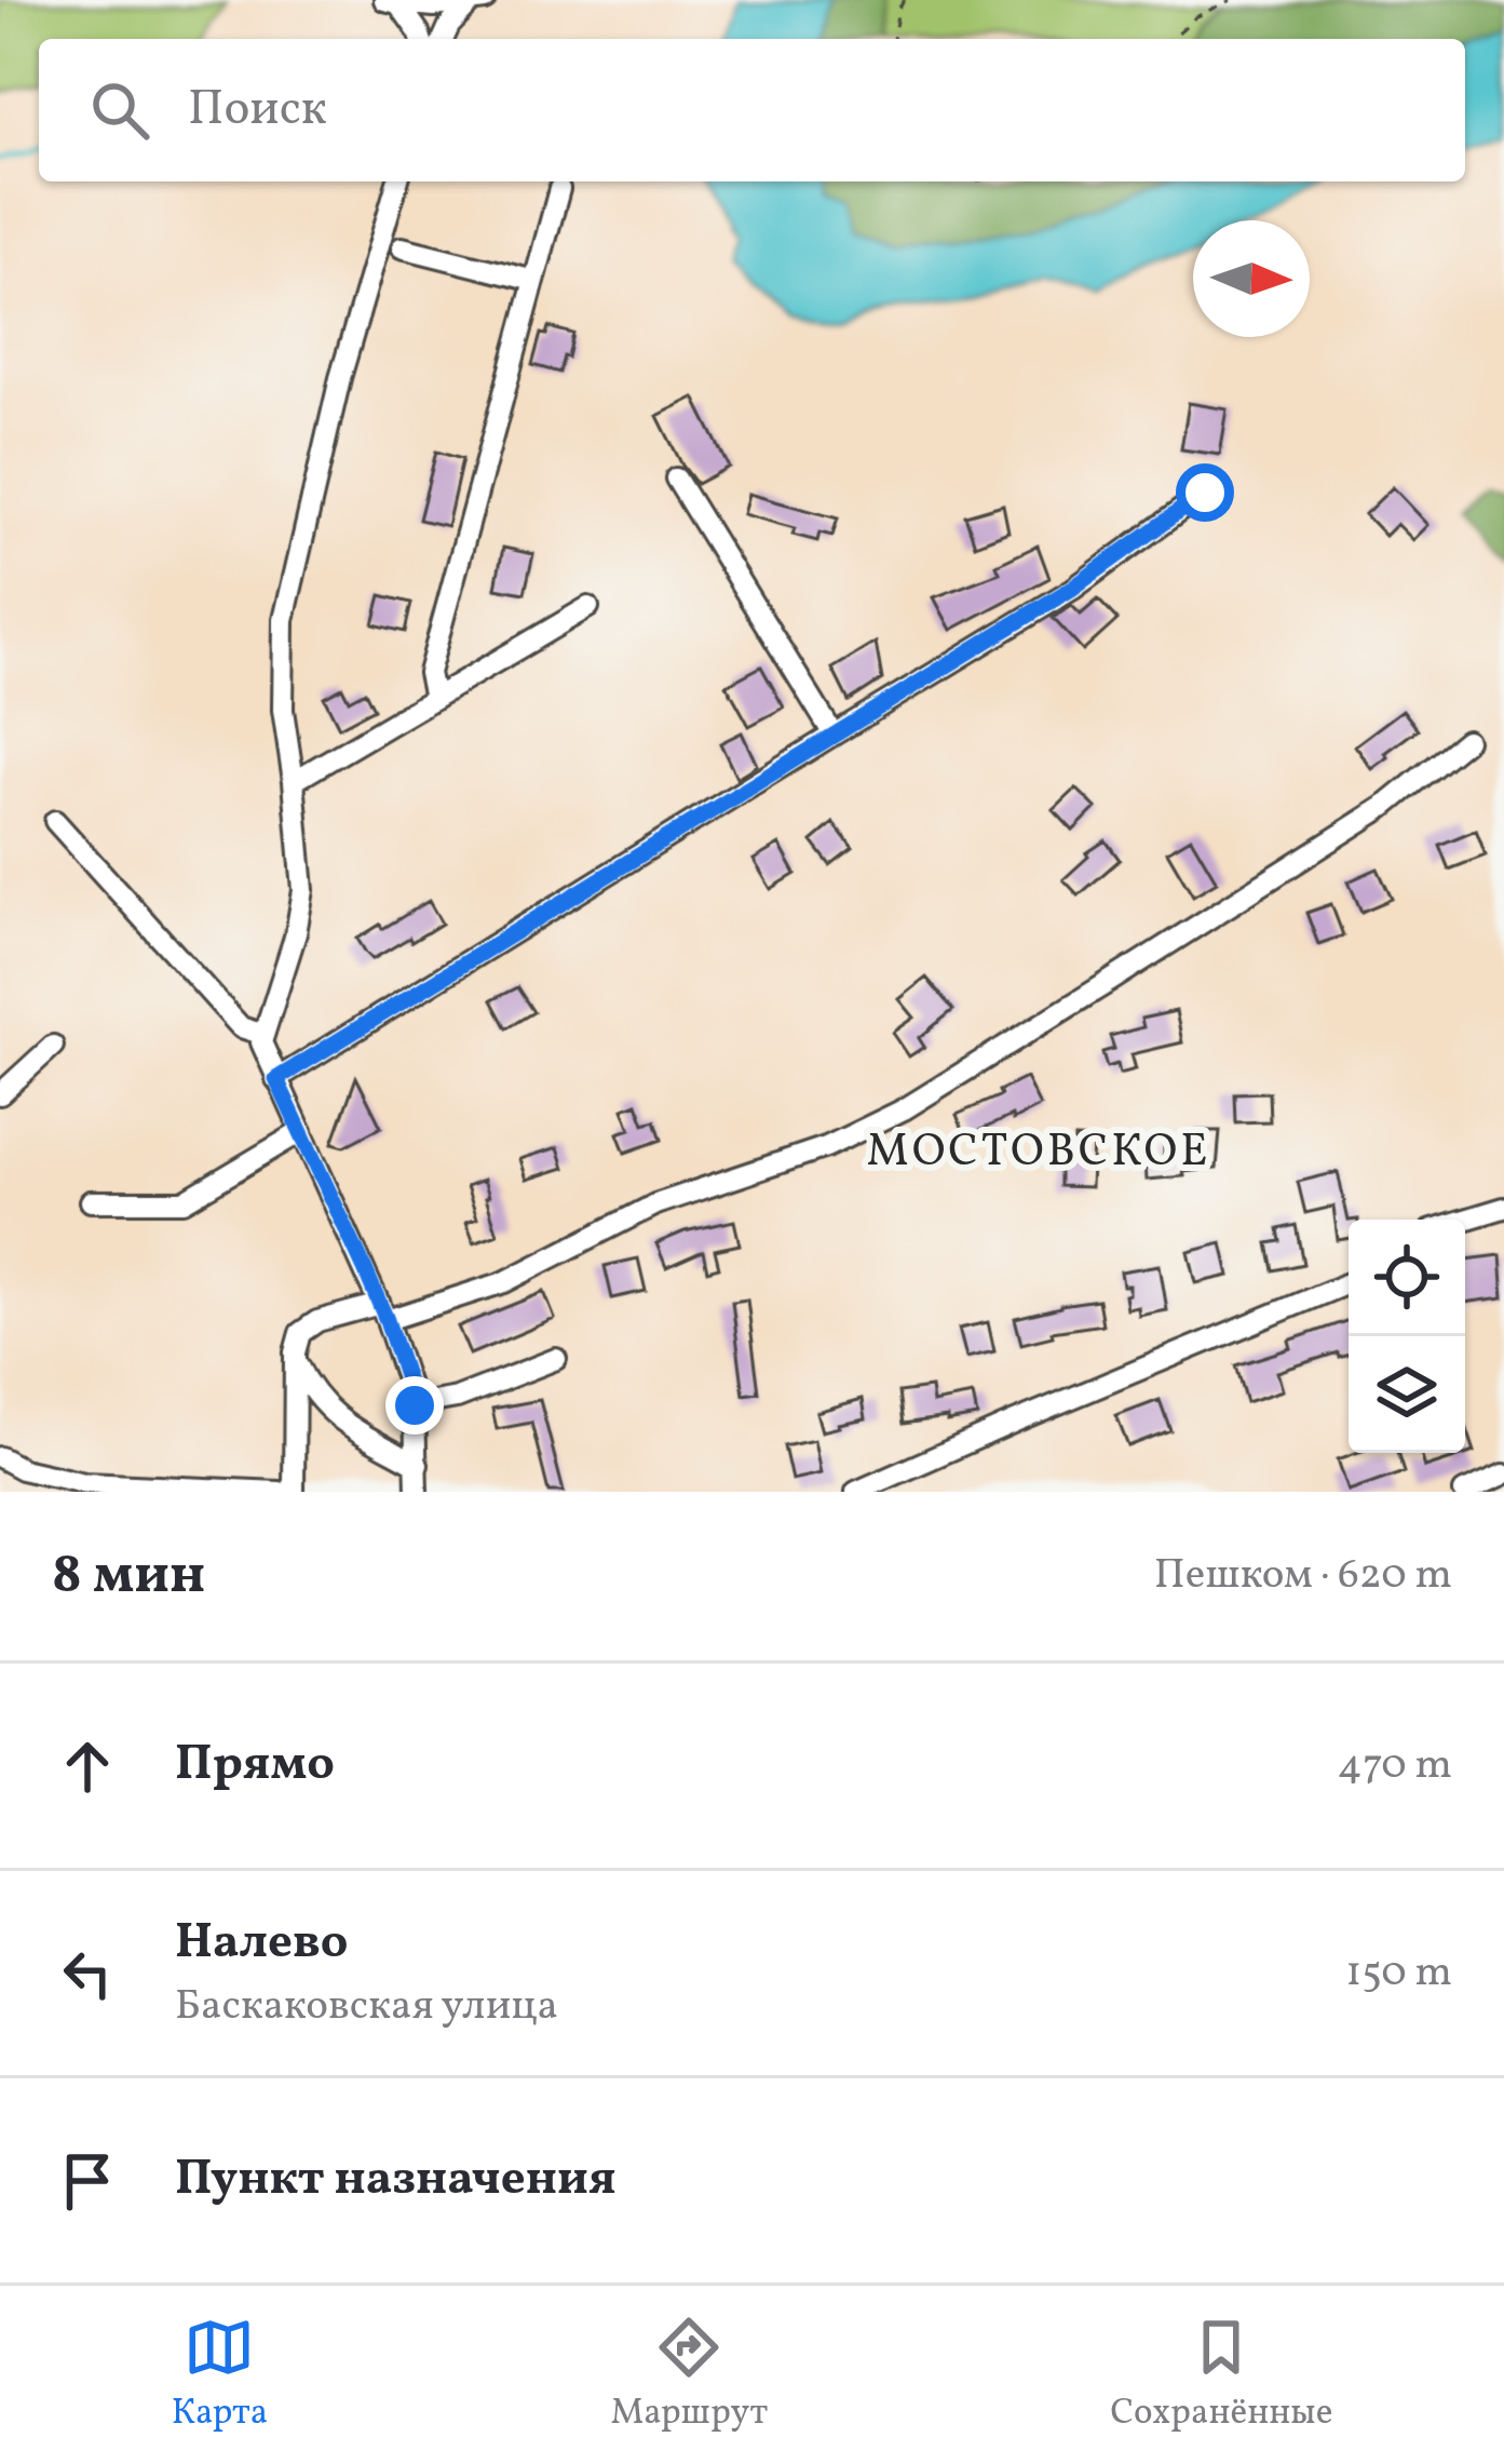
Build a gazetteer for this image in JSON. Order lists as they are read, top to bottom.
{
  "districts": ["МОСТОВСКОЕ"],
  "north": "right",
  "page": {
    "search": "Поиск",
    "heading": ["8 мин", "Пешком · 620 m"],
    "list": [
      ["Прямо", "470 m"],
      ["Налево", "Баскаковская улица", "150 m"],
      "Пункт назначения"
    ],
    "nav": ["Карта", "Маршрут", "Сохранённые"]
  }
}
